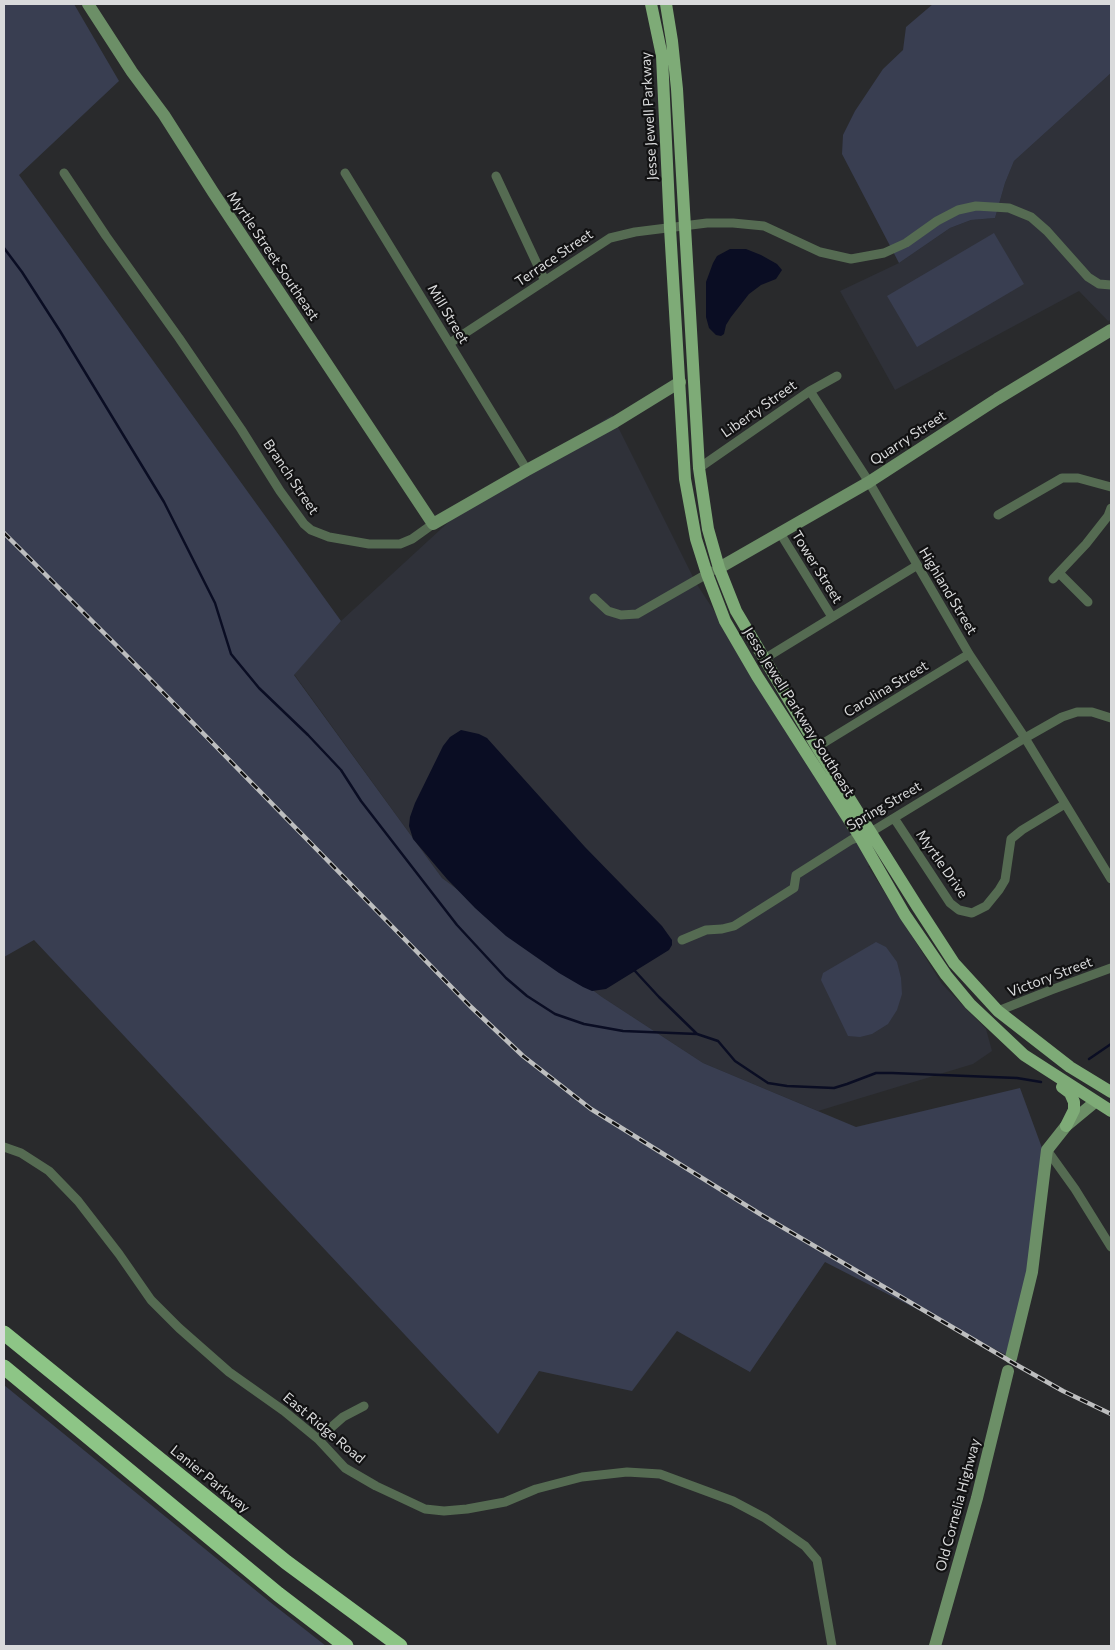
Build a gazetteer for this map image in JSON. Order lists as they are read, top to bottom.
{
  "streets": {
    "highway": ["Lanier Parkway"],
    "main road": ["Jesse Jewell Parkway", "Jesse Jewell Parkway Southeast"],
    "street": [
      "Myrtle Street Southeast",
      "Terrace Street",
      "Mill Street",
      "Liberty Street",
      "Quarry Street",
      "Branch Street",
      "Tower Street",
      "Highland Street",
      "Carolina Street",
      "Spring Street",
      "Myrtle Drive",
      "Victory Street",
      "East Ridge Road",
      "Old Cornelia Highway"
    ]
  },
  "crossings": [
    ["Jesse Jewell Parkway", "Terrace Street"],
    ["Jesse Jewell Parkway", "Jesse Jewell Parkway Southeast"],
    ["Myrtle Street Southeast", "Branch Street"],
    ["Terrace Street", "Mill Street"],
    ["Terrace Street", "Jesse Jewell Parkway Southeast"],
    ["Mill Street", "Branch Street"],
    ["Liberty Street", "Highland Street"],
    ["Liberty Street", "Jesse Jewell Parkway Southeast"],
    ["Quarry Street", "Tower Street"],
    ["Quarry Street", "Highland Street"],
    ["Quarry Street", "Jesse Jewell Parkway Southeast"],
    ["Branch Street", "Jesse Jewell Parkway Southeast"],
    ["Tower Street", "Highland Street"],
    ["Tower Street", "Jesse Jewell Parkway Southeast"],
    ["Highland Street", "Carolina Street"],
    ["Highland Street", "Spring Street"],
    ["Highland Street", "Myrtle Drive"],
    ["Carolina Street", "Jesse Jewell Parkway Southeast"],
    ["Jesse Jewell Parkway Southeast", "Spring Street"],
    ["Jesse Jewell Parkway Southeast", "Victory Street"],
    ["Spring Street", "Myrtle Drive"]
  ]
}
